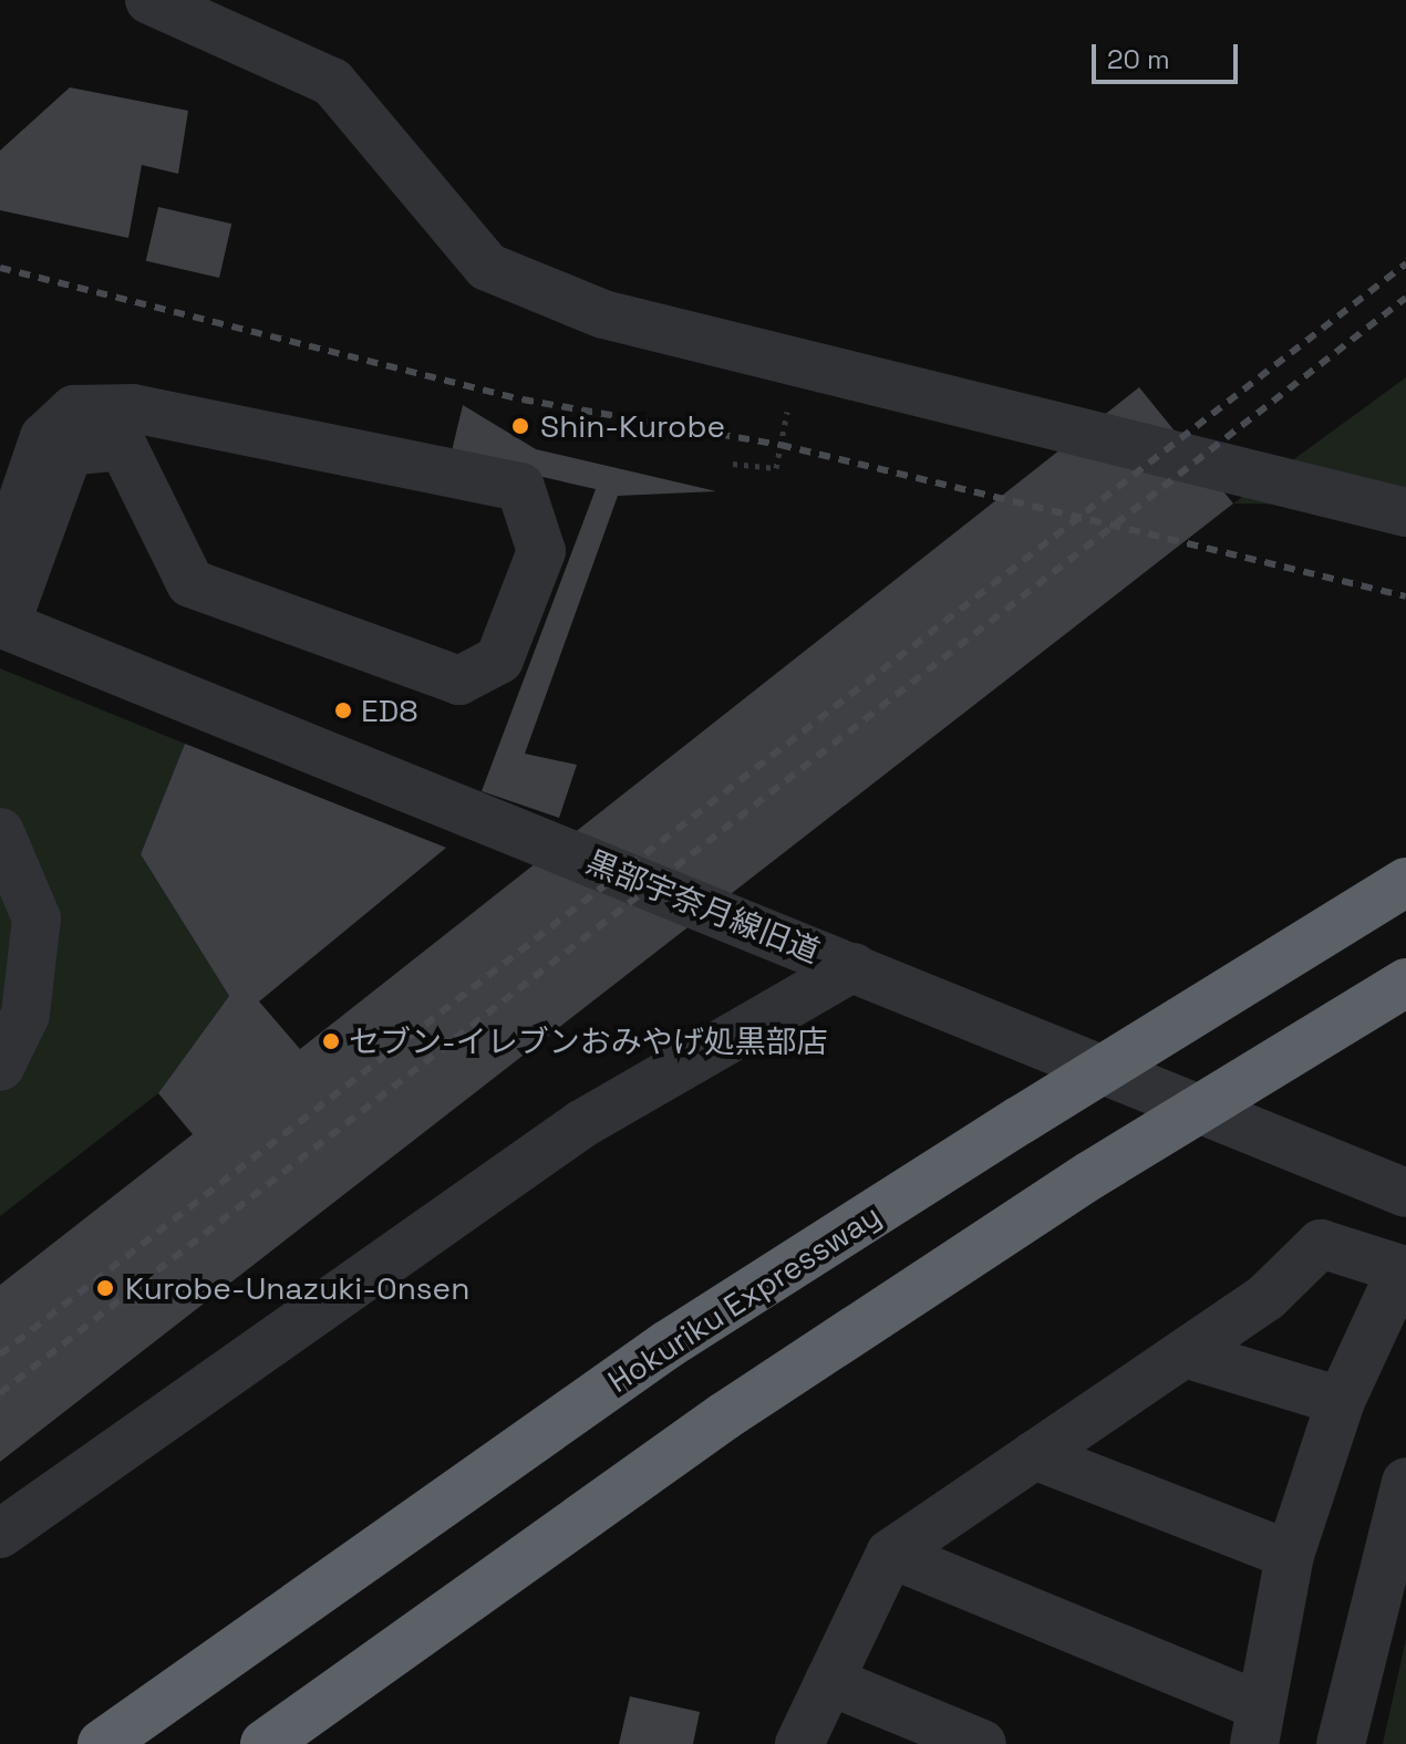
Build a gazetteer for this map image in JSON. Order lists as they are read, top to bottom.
{
  "streets": {
    "highway": ["Hokuriku Expressway"],
    "street": ["黒部宇奈月線旧道"]
  },
  "places": [
    "Shin-Kurobe",
    "ED8",
    "セブン-イレブンおみやげ処黒部店",
    "Kurobe-Unazuki-Onsen"
  ],
  "scale_bar": "20 m"
}
